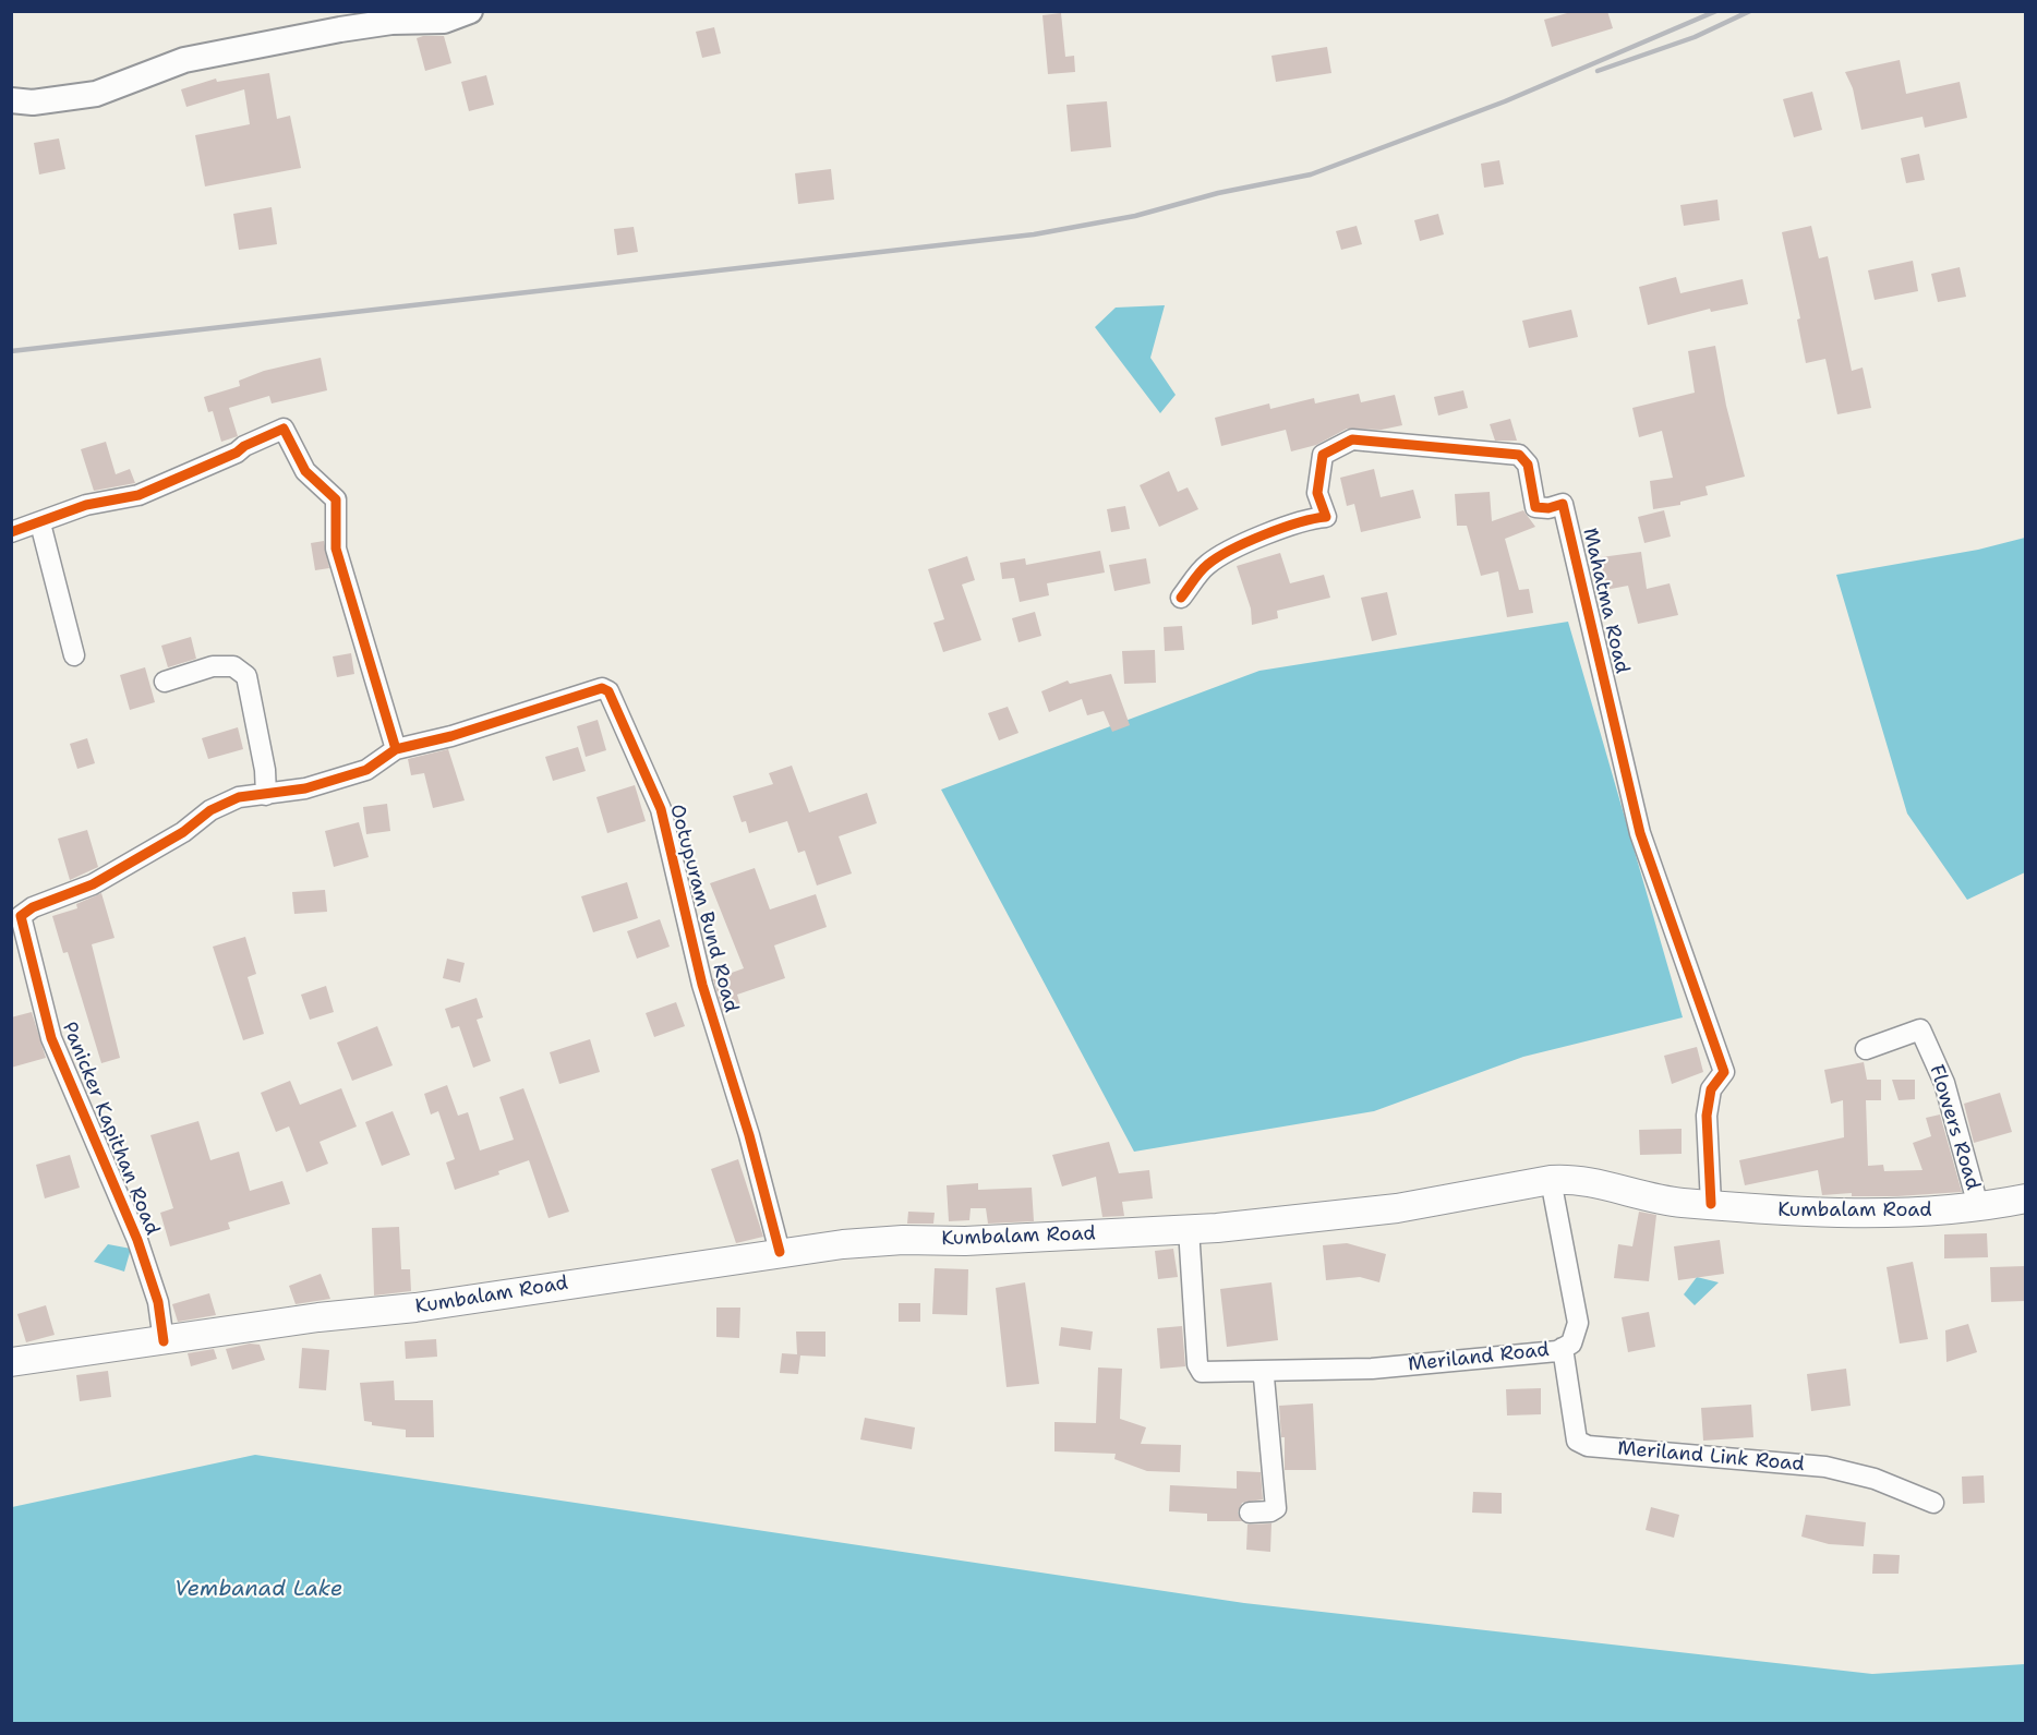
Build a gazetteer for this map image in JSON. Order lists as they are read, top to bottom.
{
  "streets": {
    "main road": ["Kumbalam Road"],
    "street": [
      "Mahatma Road",
      "Ootupuram Bund Road",
      "Flowers Road",
      "Panicker Kapithan Road",
      "Meriland Road",
      "Meriland Link Road"
    ]
  },
  "crossings": [
    ["Mahatma Road", "Kumbalam Road"],
    ["Ootupuram Bund Road", "Panicker Kapithan Road"],
    ["Ootupuram Bund Road", "Kumbalam Road"],
    ["Flowers Road", "Kumbalam Road"],
    ["Panicker Kapithan Road", "Kumbalam Road"],
    ["Kumbalam Road", "Meriland Road"],
    ["Meriland Road", "Meriland Link Road"]
  ],
  "water": ["Vembanad Lake"]
}
